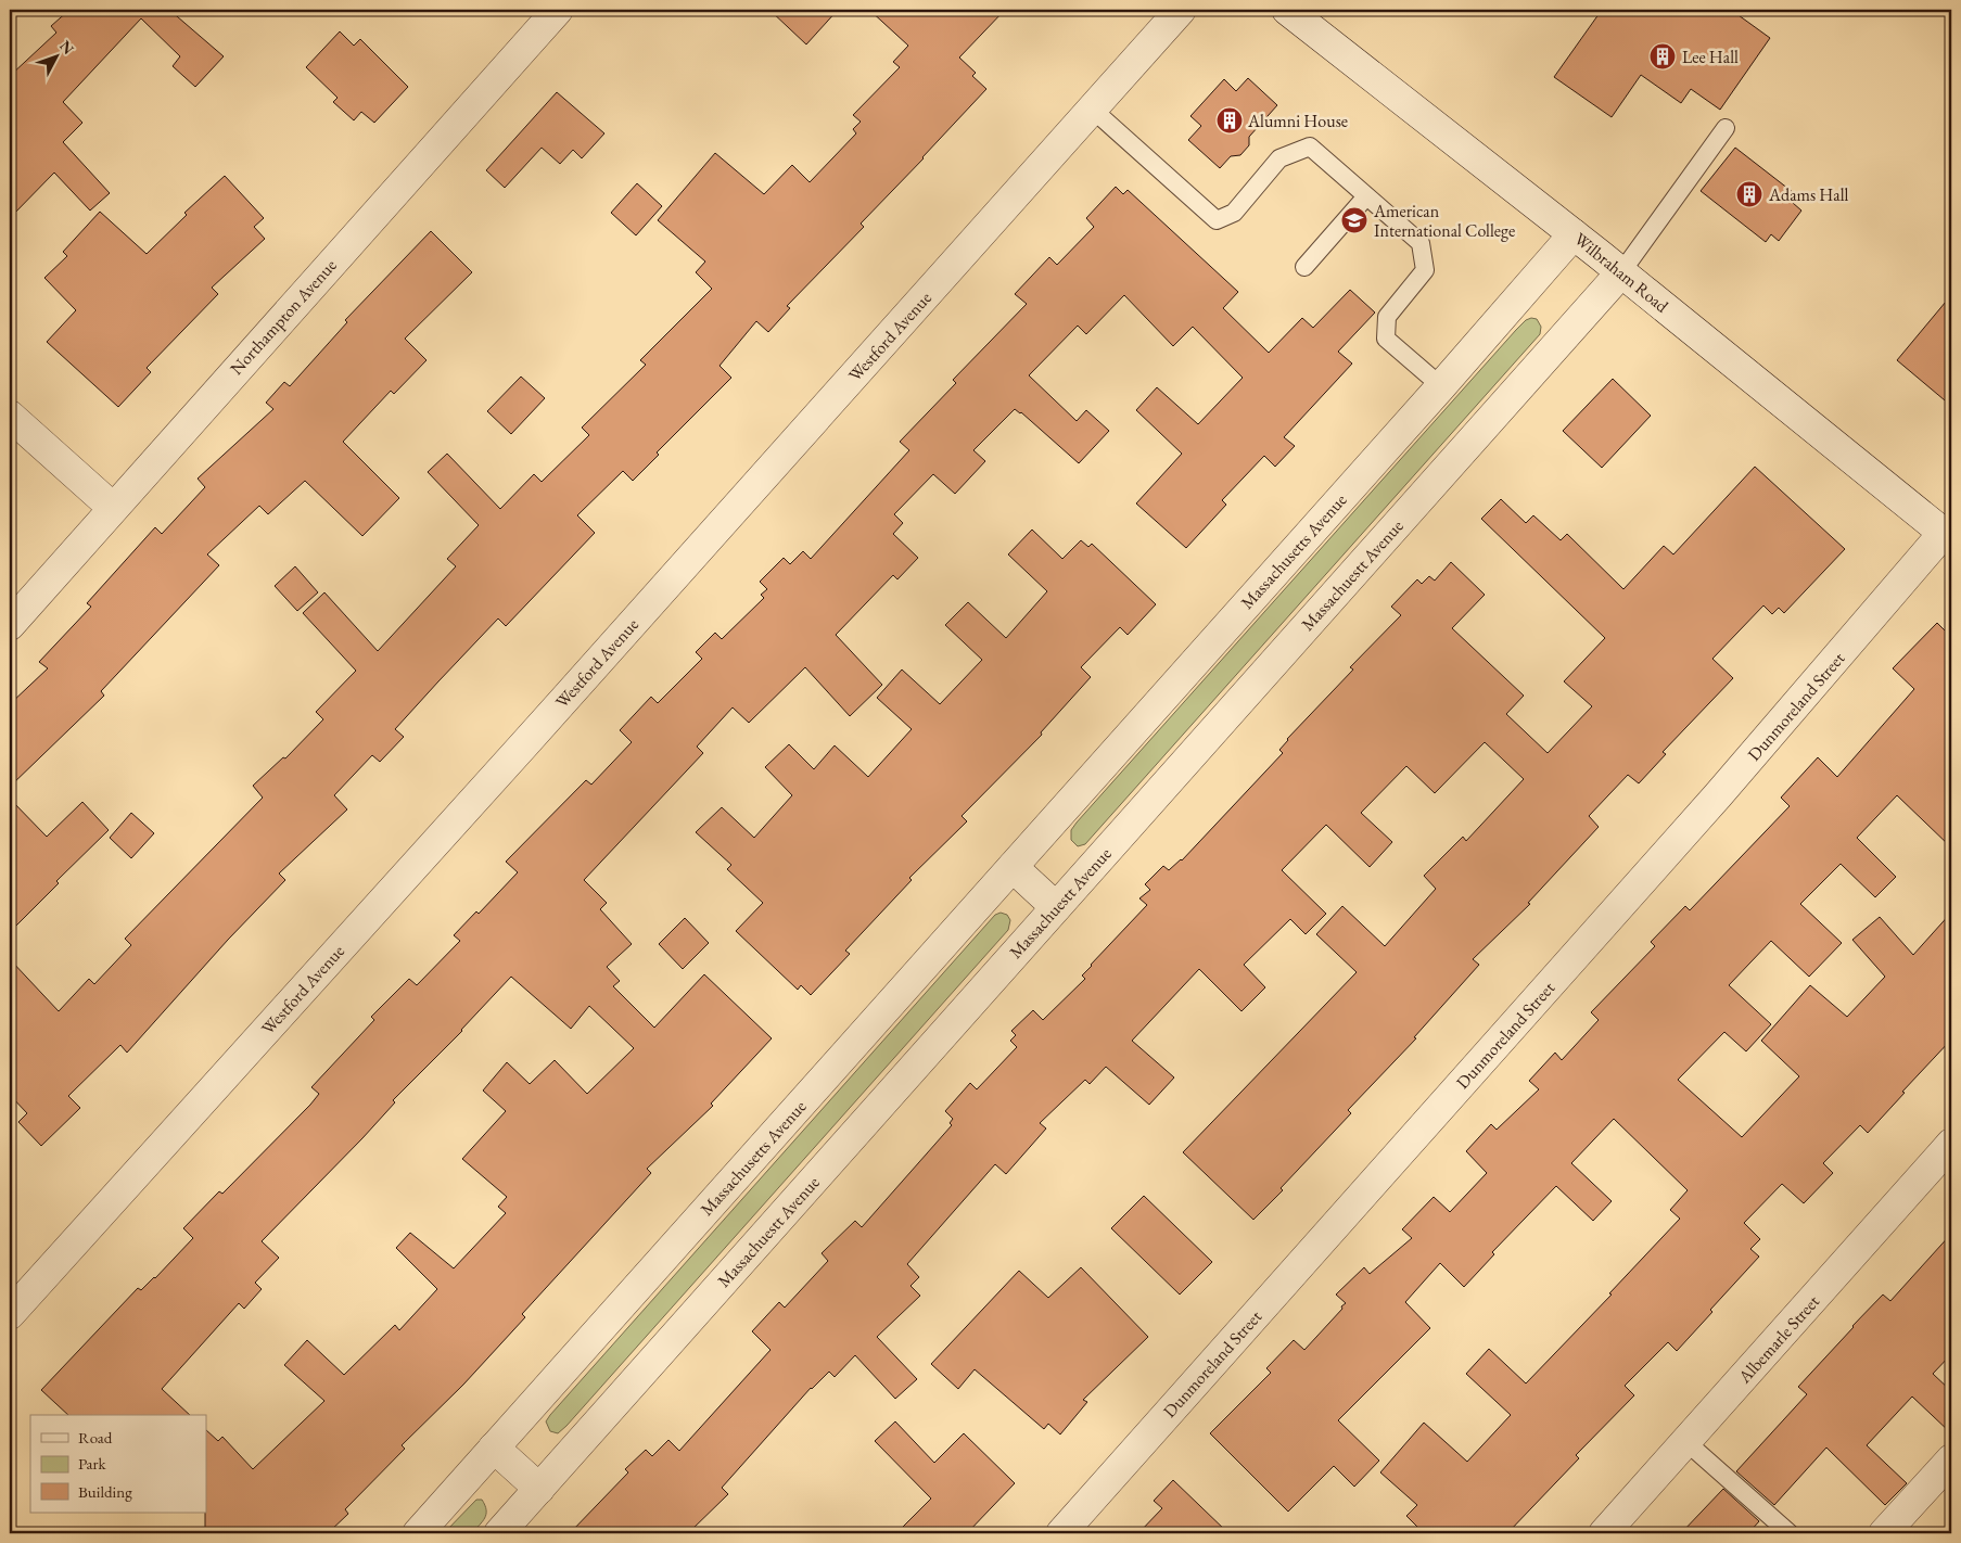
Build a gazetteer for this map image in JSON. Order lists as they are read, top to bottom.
{
  "streets": {
    "street": [
      "Wilbraham Road",
      "Northampton Avenue",
      "Westford Avenue",
      "Massachusetts Avenue",
      "Massachuestt Avenue",
      "Dunmoreland Street",
      "Albemarle Street"
    ]
  },
  "crossings": [
    ["Wilbraham Road", "Massachusetts Avenue"],
    ["Wilbraham Road", "Massachuestt Avenue"],
    ["Wilbraham Road", "Dunmoreland Street"]
  ],
  "places": {
    "building": ["Lee Hall", "Alumni House", "Adams Hall"],
    "school or university": ["American International College"]
  },
  "legend": ["Road", "Park", "Building"],
  "north": "top right"
}
